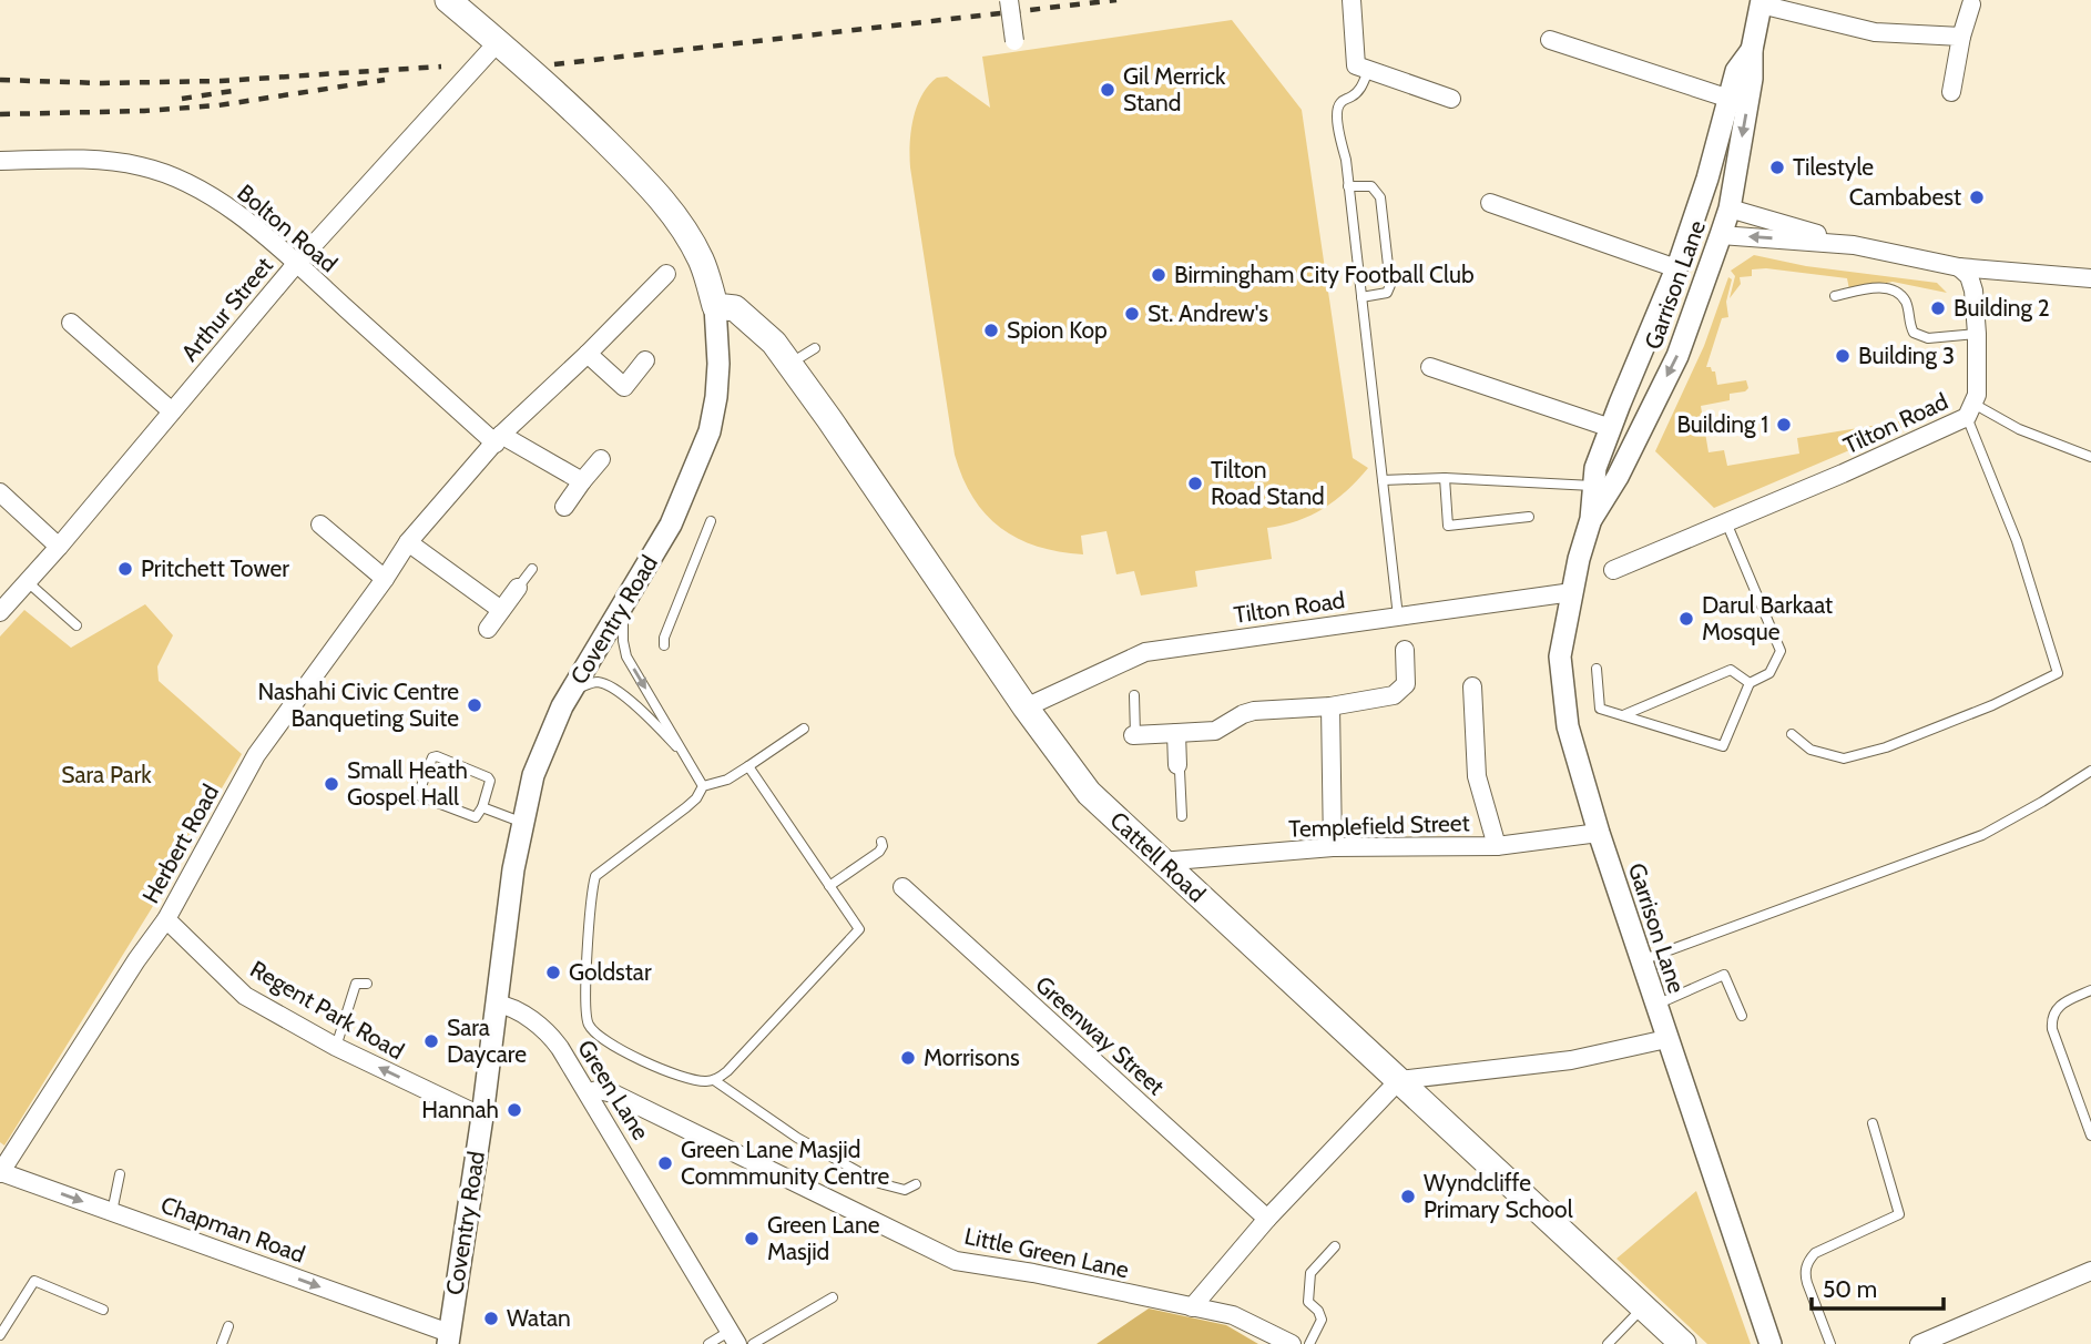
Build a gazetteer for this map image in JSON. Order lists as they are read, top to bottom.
{
  "streets": {
    "main road": ["Coventry Road", "Cattell Road"],
    "street": [
      "Bolton Road",
      "Garrison Lane",
      "Arthur Street",
      "Tilton Road",
      "Templefield Street",
      "Herbert Road",
      "Regent Park Road",
      "Greenway Street",
      "Green Lane",
      "Chapman Road",
      "Little Green Lane"
    ]
  },
  "crossings": [
    ["Bolton Road", "Arthur Street"],
    ["Bolton Road", "Herbert Road"],
    ["Garrison Lane", "Tilton Road"],
    ["Garrison Lane", "Templefield Street"],
    ["Arthur Street", "Coventry Road"],
    ["Tilton Road", "Cattell Road"],
    ["Coventry Road", "Cattell Road"],
    ["Coventry Road", "Regent Park Road"],
    ["Coventry Road", "Green Lane"],
    ["Coventry Road", "Chapman Road"],
    ["Templefield Street", "Cattell Road"],
    ["Herbert Road", "Regent Park Road"],
    ["Herbert Road", "Chapman Road"],
    ["Green Lane", "Little Green Lane"]
  ],
  "one_way": ["Regent Park Road", "Chapman Road"],
  "parks": ["Sara Park"],
  "places": [
    "Gil Merrick Stand",
    "Tilestyle",
    "Cambabest",
    "Birmingham City Football Club",
    "Building 2",
    "St. Andrew's",
    "Spion Kop",
    "Building 3",
    "Building 1",
    "Tilton Road Stand",
    "Pritchett Tower",
    "Darul Barkaat Mosque",
    "Nashahi Civic Centre Banqueting Suite",
    "Small Heath Gospel Hall",
    "Goldstar",
    "Sara Daycare",
    "Morrisons",
    "Hannah",
    "Green Lane Masjid Commmunity Centre",
    "Wyndcliffe Primary School",
    "Green Lane Masjid",
    "Watan"
  ],
  "scale_bar": "50 m"
}
